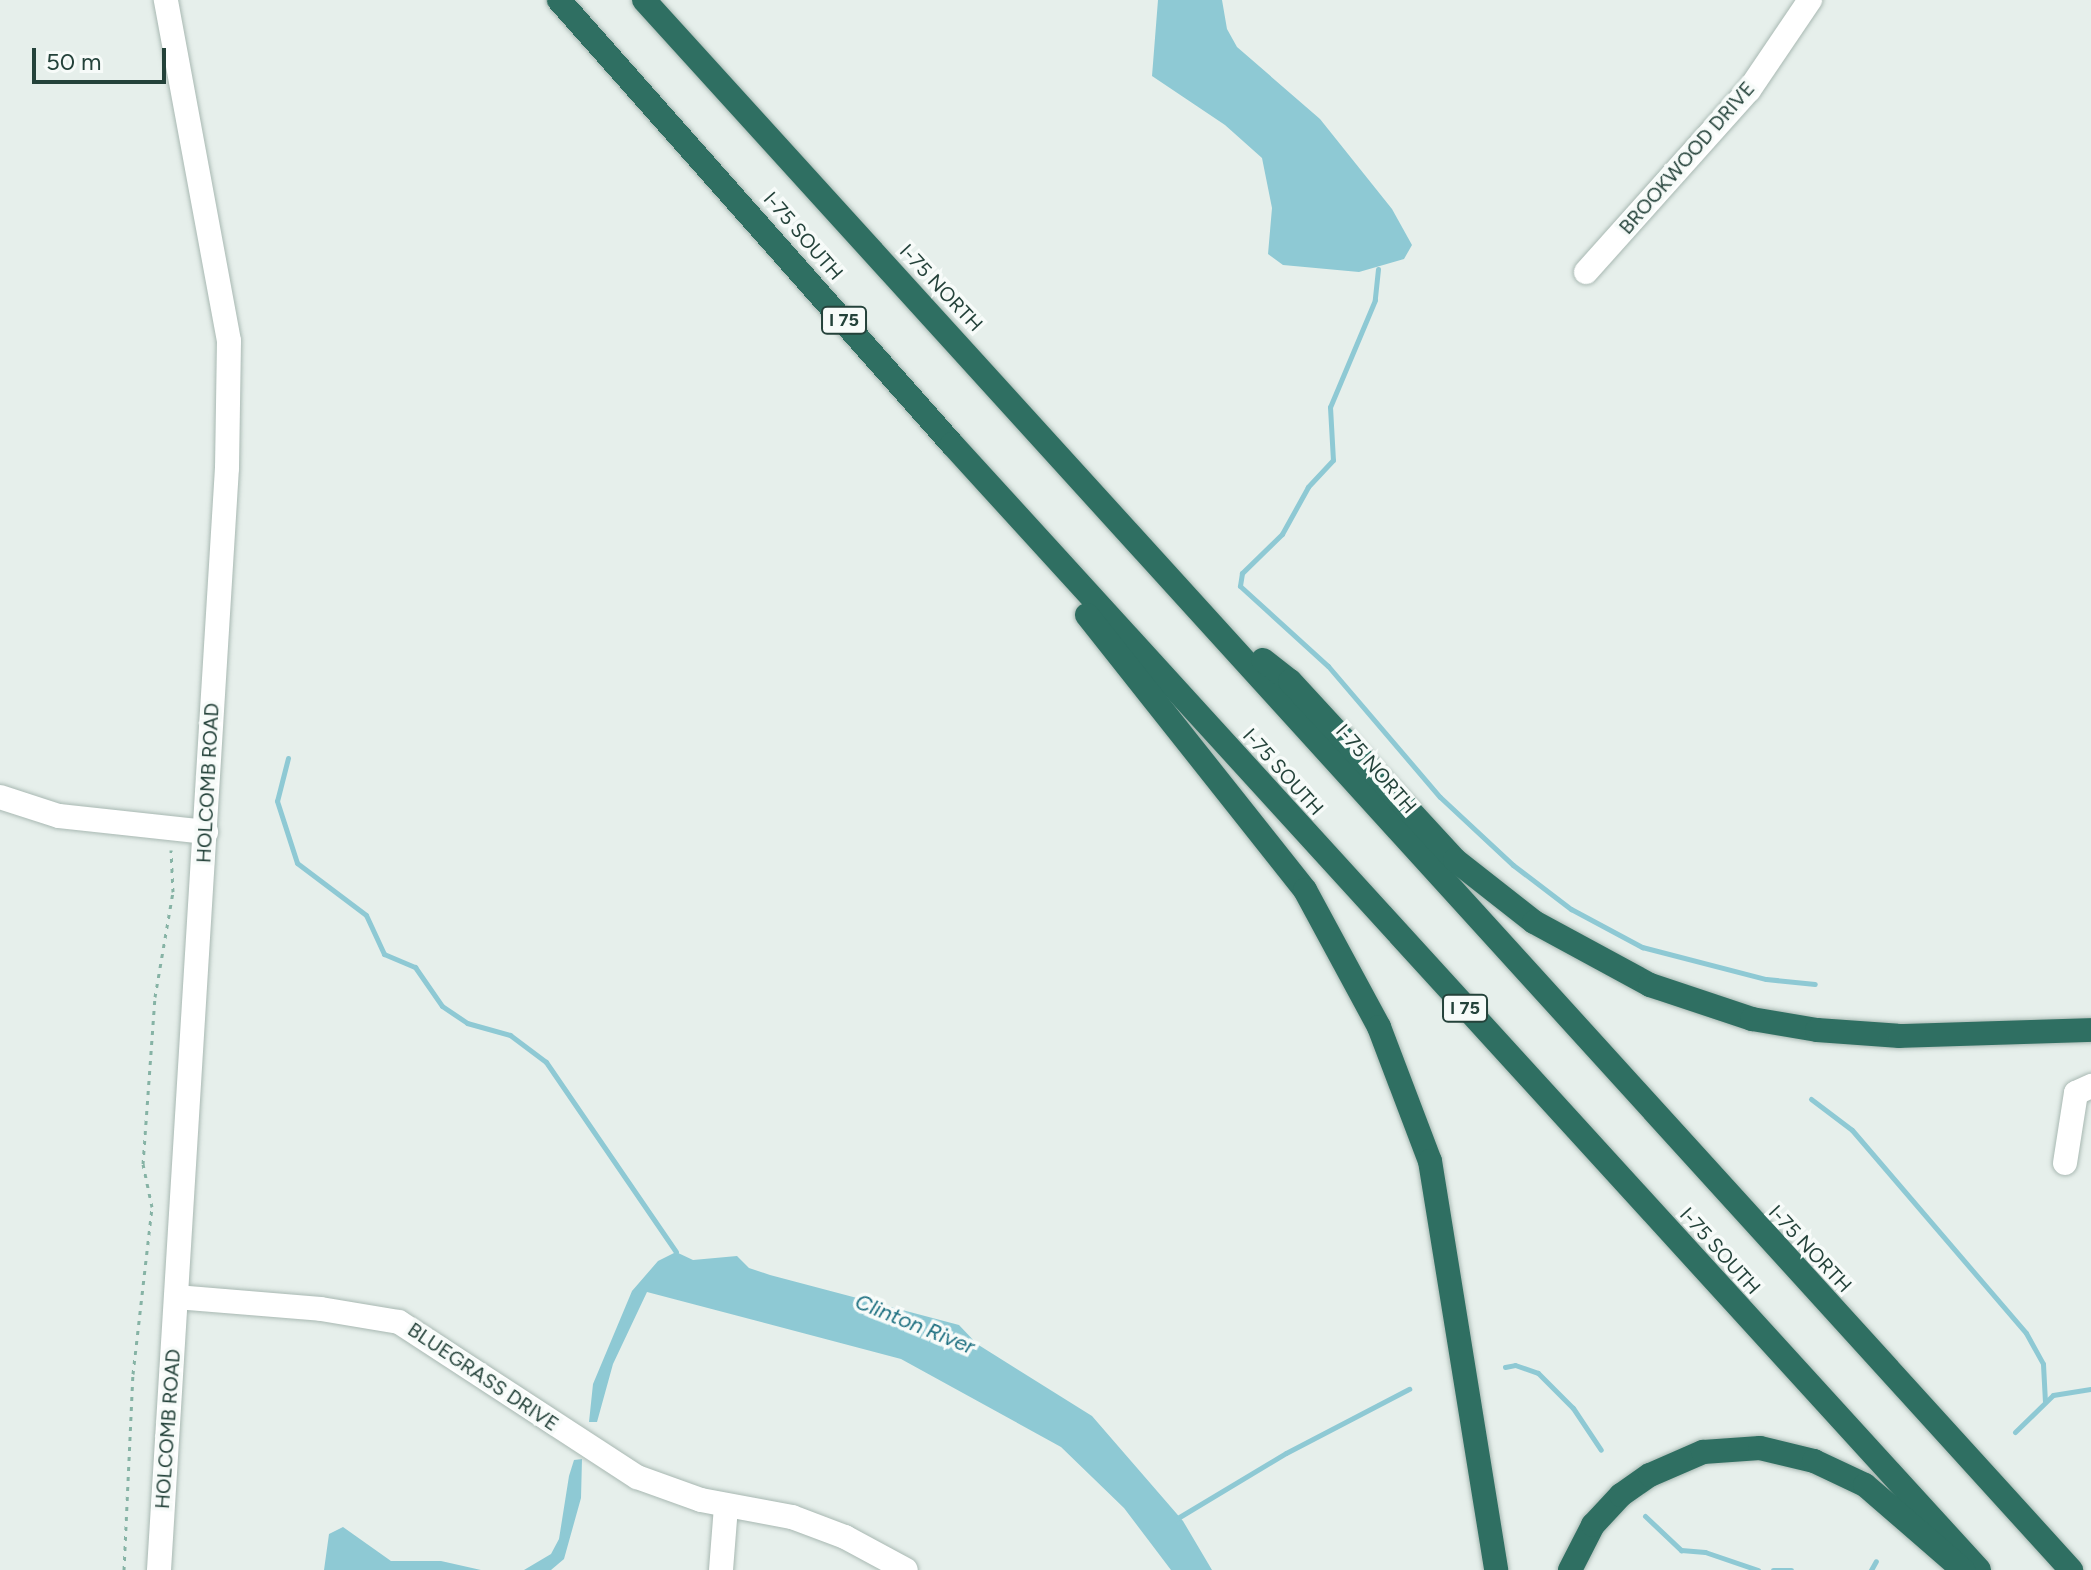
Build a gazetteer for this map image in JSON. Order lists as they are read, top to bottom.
{
  "streets": {
    "highway": ["I-75 SOUTH", "I-75 NORTH", "I 75"],
    "street": ["BROOKWOOD DRIVE", "HOLCOMB ROAD", "BLUEGRASS DRIVE"]
  },
  "crossings": [
    ["HOLCOMB ROAD", "BLUEGRASS DRIVE"]
  ],
  "water": ["Clinton River"],
  "scale_bar": "50 m"
}
